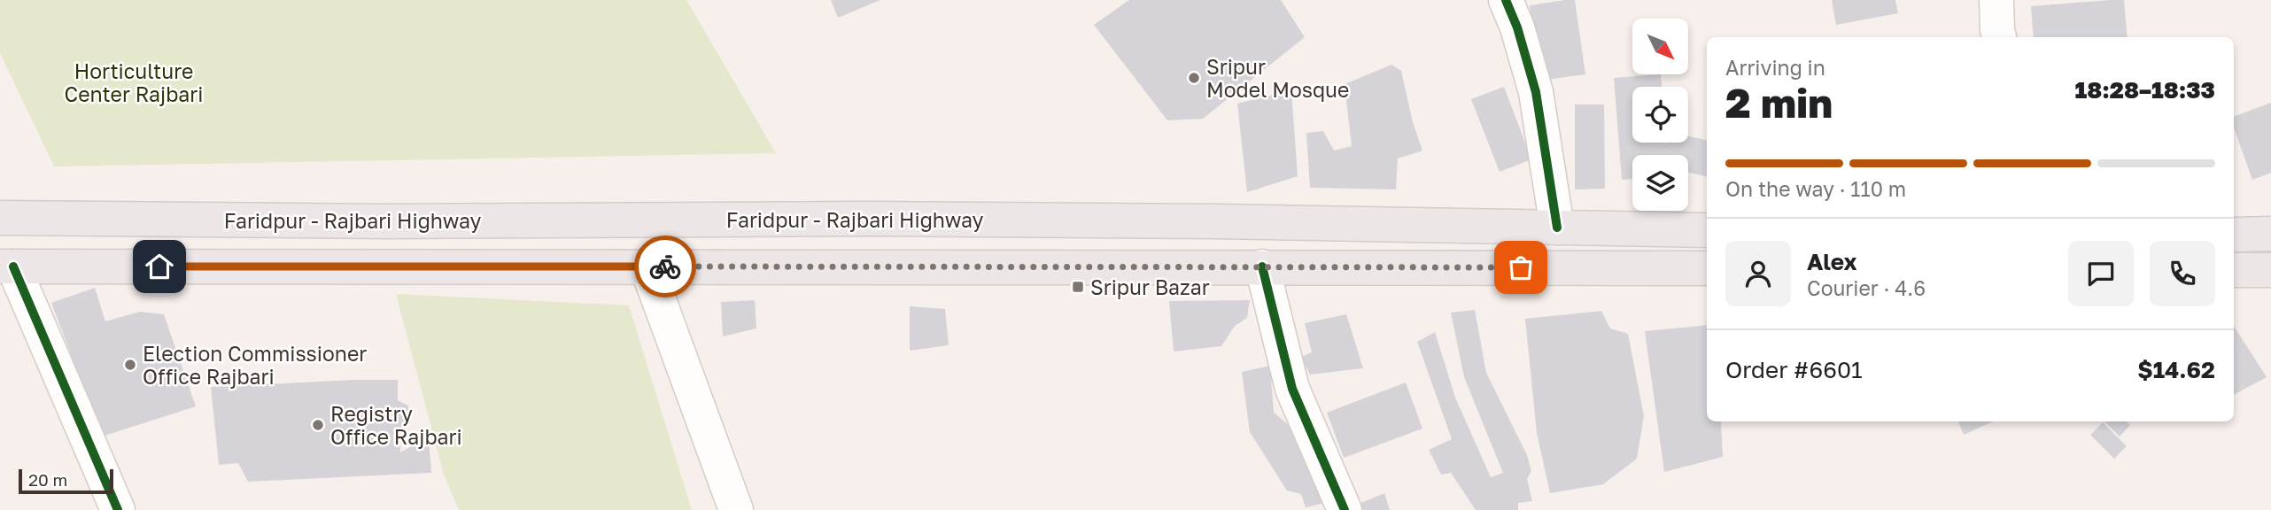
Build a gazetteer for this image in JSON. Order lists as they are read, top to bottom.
{
  "streets": {
    "main road": ["Faridpur - Rajbari Highway"]
  },
  "parks": ["Horticulture Center Rajbari"],
  "places": {
    "other": ["Sripur Model Mosque", "Election Commissioner Office Rajbari", "Registry Office Rajbari"],
    "transit": ["Sripur Bazar"]
  },
  "scale_bar": "20 m",
  "north": "bottom right",
  "page": {
    "heading": ["2 min", "Arriving in", "18:28–18:33"],
    "panel": [
      "Alex",
      "Courier · 4.6",
      "Order #6601",
      "$14.62"
    ],
    "bar": "On the way · 110 m",
    "scale": "20 m"
  }
}
